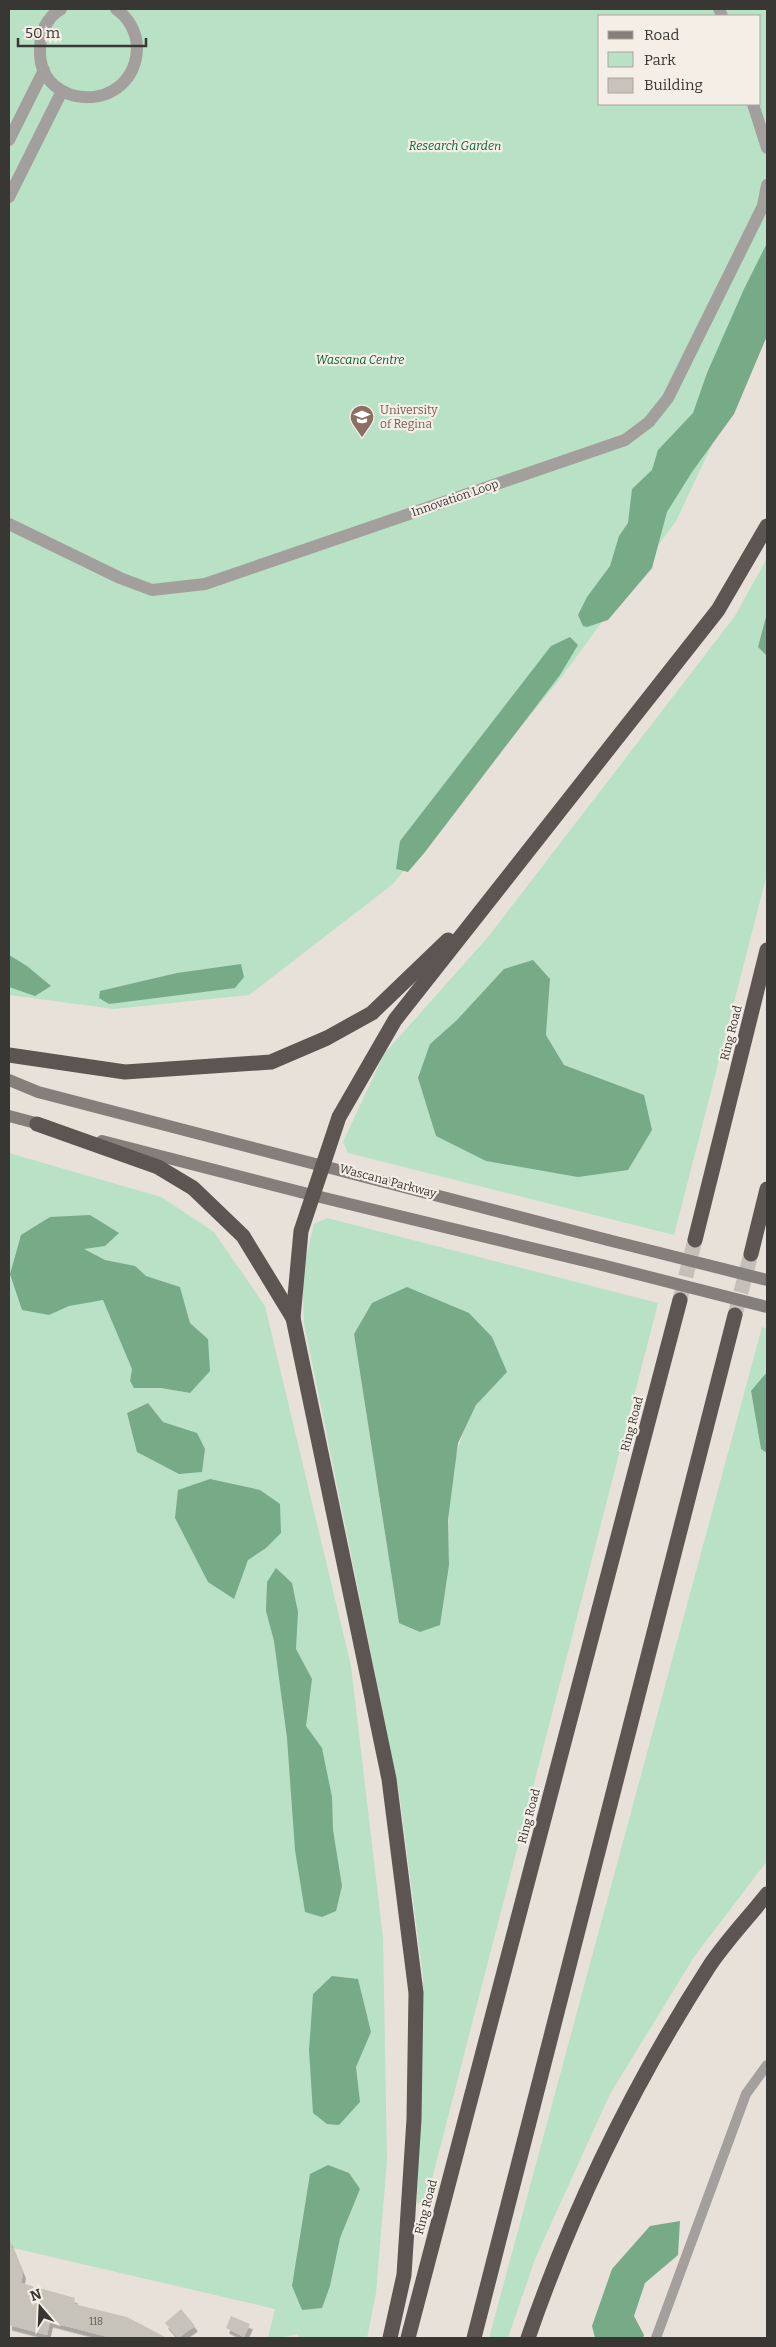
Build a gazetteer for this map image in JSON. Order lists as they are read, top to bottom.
{
  "streets": {
    "highway": ["Ring Road"],
    "main road": ["Wascana Parkway"],
    "street": ["Innovation Loop"]
  },
  "parks": ["Research Garden", "Wascana Centre"],
  "places": {
    "school or university": ["University of Regina"]
  },
  "house_numbers": ["118"],
  "legend": ["Road", "Park", "Building"],
  "scale_bar": "50 m",
  "north": "top"
}
